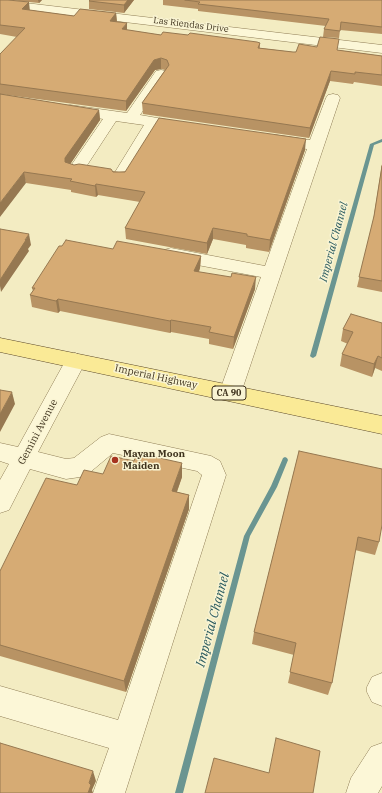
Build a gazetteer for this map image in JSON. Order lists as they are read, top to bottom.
{
  "streets": {
    "main road": ["Imperial Highway", "CA 90"],
    "street": ["Las Riendas Drive", "Gemini Avenue"]
  },
  "crossings": [
    ["Imperial Highway", "Gemini Avenue"]
  ],
  "water": ["Imperial Channel"],
  "places": ["Mayan Moon Maiden"]
}
